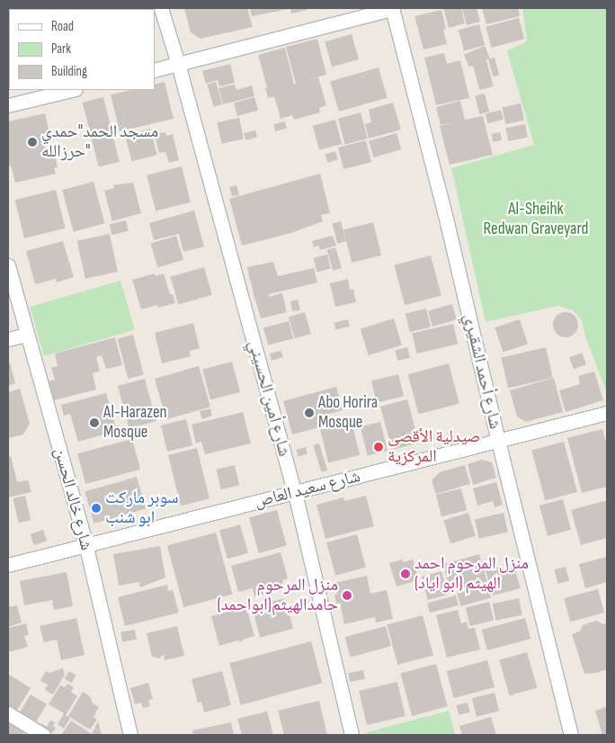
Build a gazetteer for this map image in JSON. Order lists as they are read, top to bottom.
{
  "streets": {
    "street": [
      "شارع أحمد الشقيري",
      "شارع أمين الحسيني",
      "شارع سعيد العاص",
      "شارع خالد الحسن"
    ]
  },
  "crossings": [
    ["شارع أحمد الشقيري", "شارع سعيد العاص"],
    ["شارع أمين الحسيني", "شارع سعيد العاص"],
    ["شارع سعيد العاص", "شارع خالد الحسن"]
  ],
  "parks": ["Al-Sheihk Redwan Graveyard"],
  "places": [
    "مسجد الحمد\"حمدي حرزالله\"",
    "Abo Horira Mosque",
    "Al-Harazen Mosque",
    "صيدلية الأقصى المركزية",
    "سوبر ماركت ابو شنب",
    "منزل المرحوم احمد الهيثم (ابو اياد)",
    "منزل المرحوم حامدالهيثم(ابواحمد)"
  ],
  "legend": ["Road", "Park", "Building"]
}
